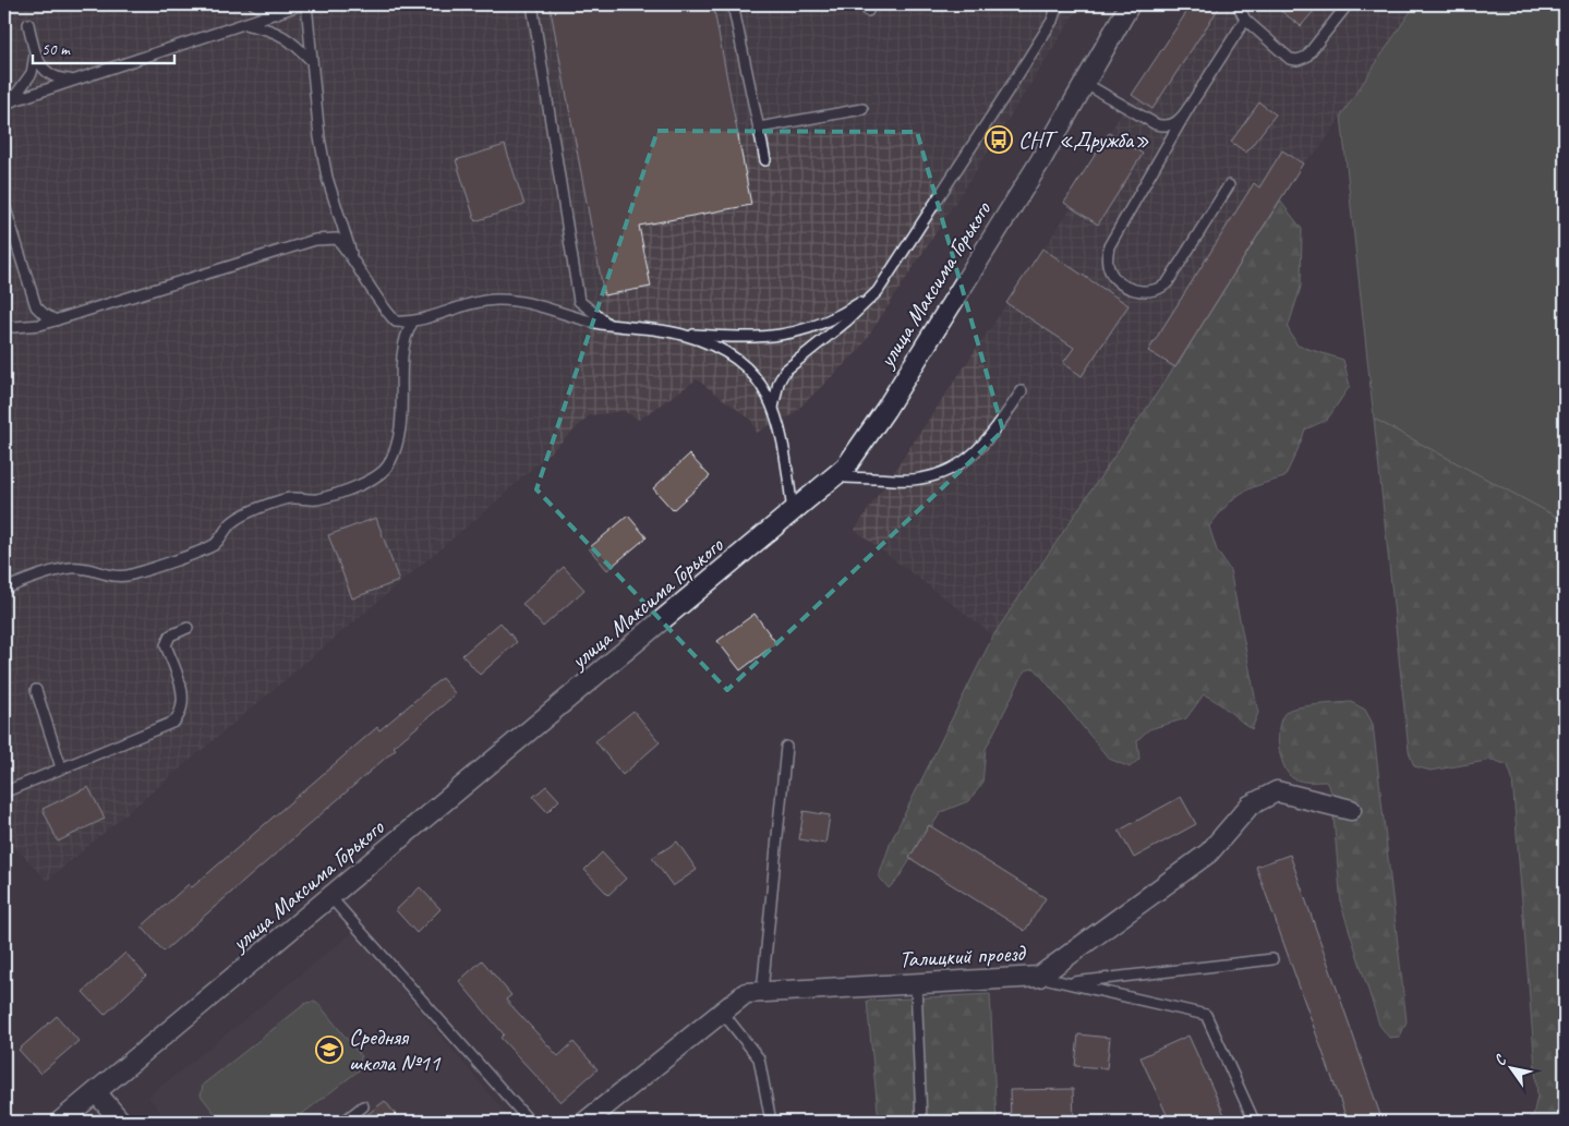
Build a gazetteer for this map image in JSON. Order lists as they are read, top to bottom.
{
  "streets": {
    "street": ["улица Максима Горького", "Талицкий проезд"]
  },
  "places": {
    "bus stop": ["СНТ «Дружба»"],
    "school or university": ["Средняя школа №11"]
  },
  "scale_bar": "50 m",
  "north": "top left"
}
